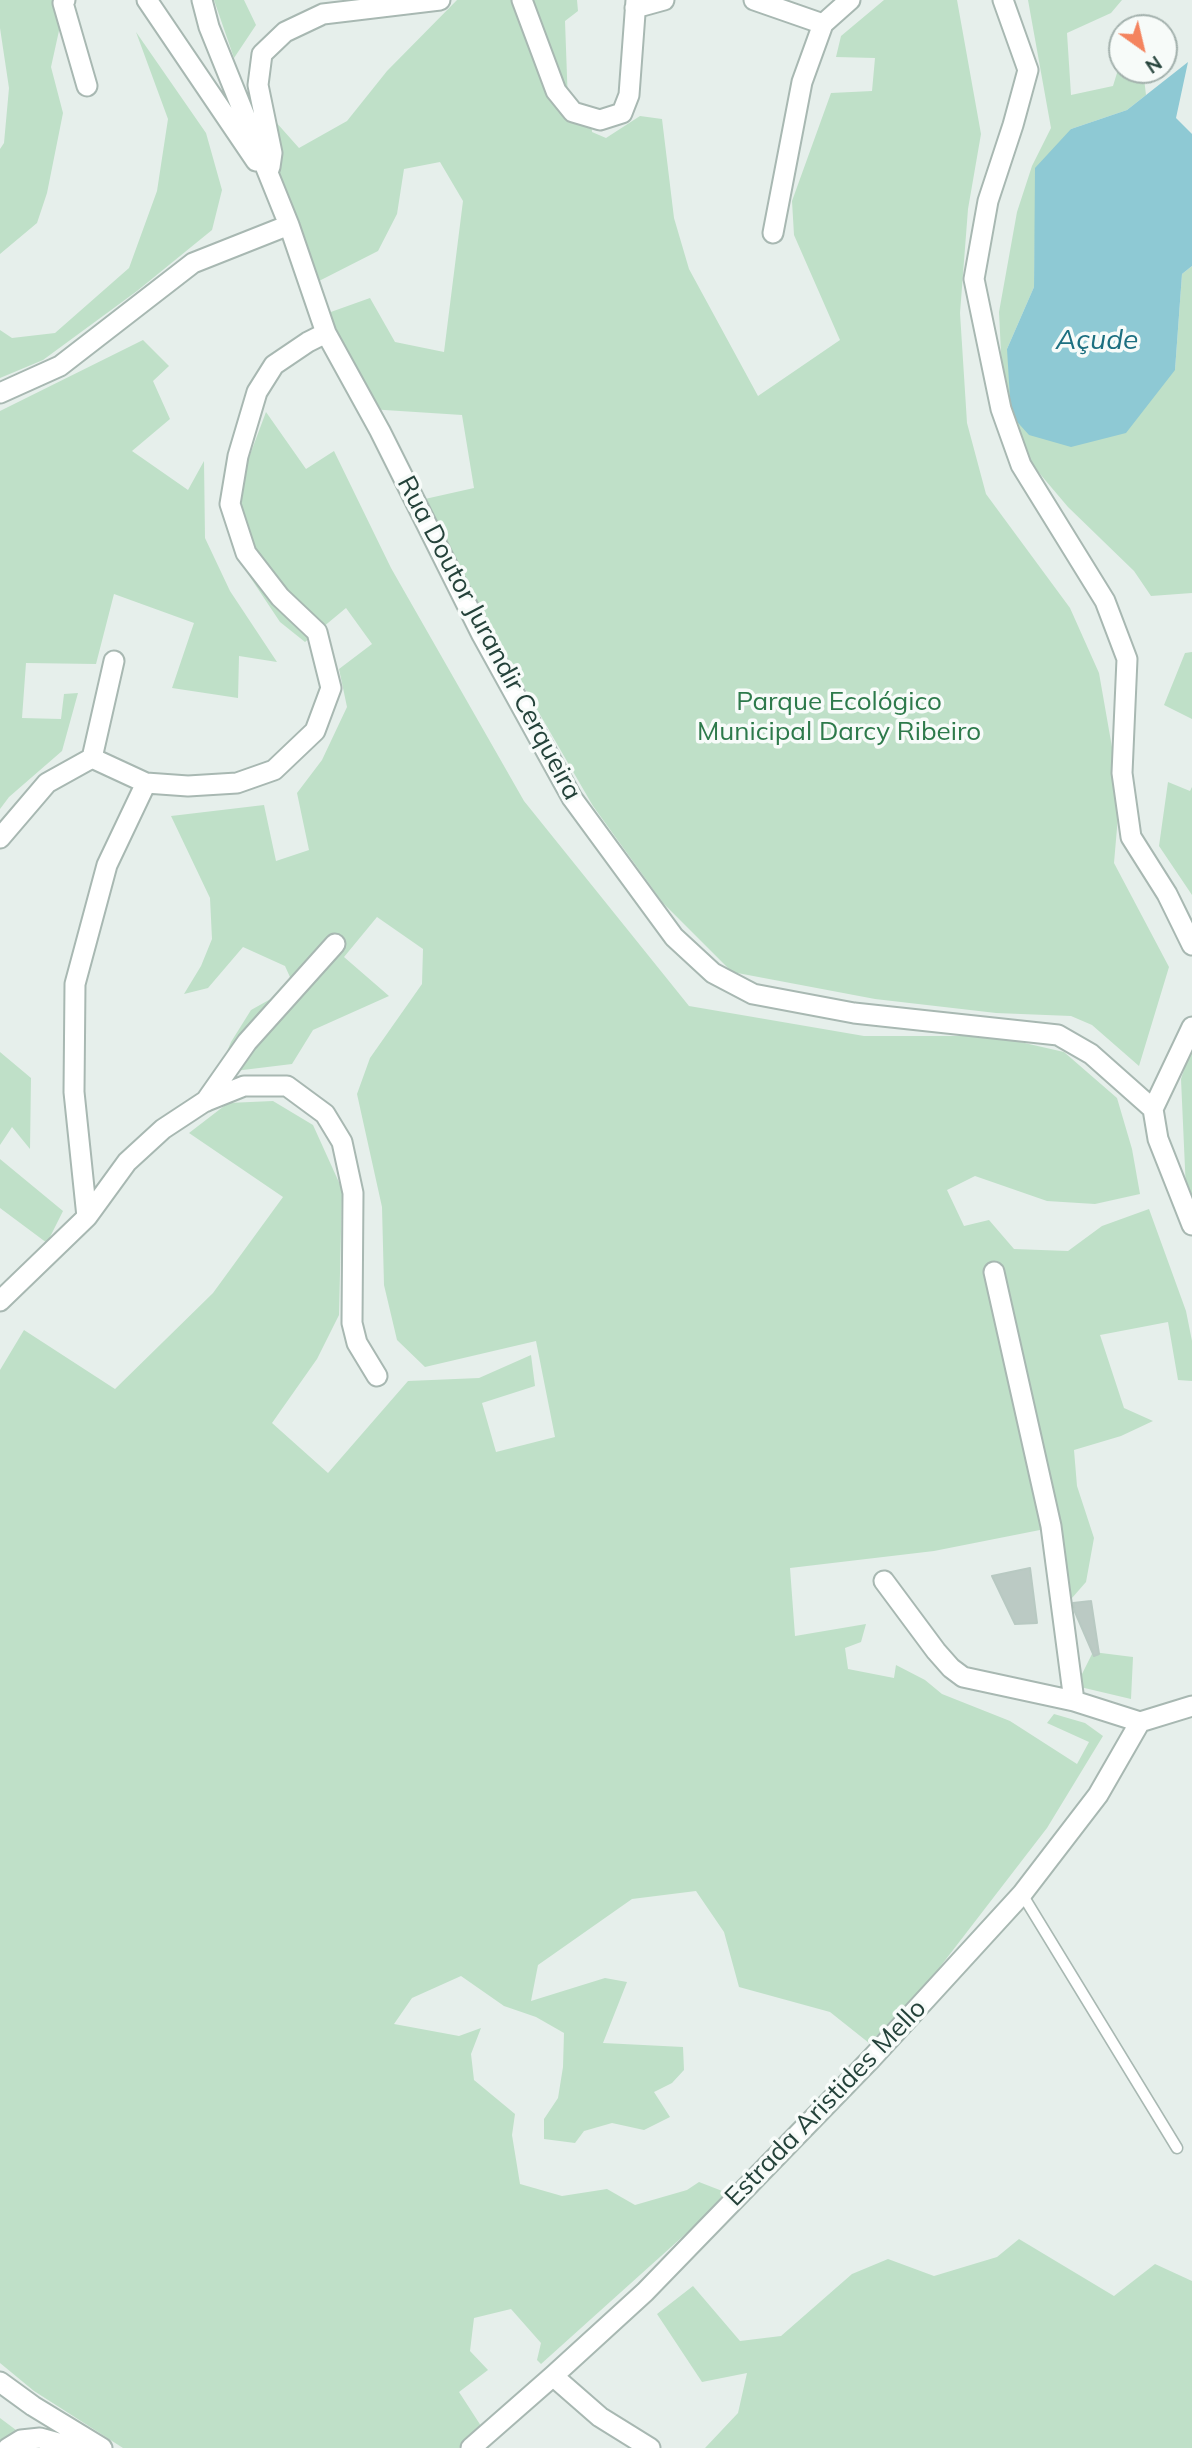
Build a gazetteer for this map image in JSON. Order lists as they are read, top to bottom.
{
  "streets": {
    "street": ["Rua Doutor Jurandir Cerqueira", "Estrada Aristides Mello"]
  },
  "water": ["Açude"],
  "parks": ["Parque Ecológico Municipal Darcy Ribeiro"],
  "north": "bottom right"
}
